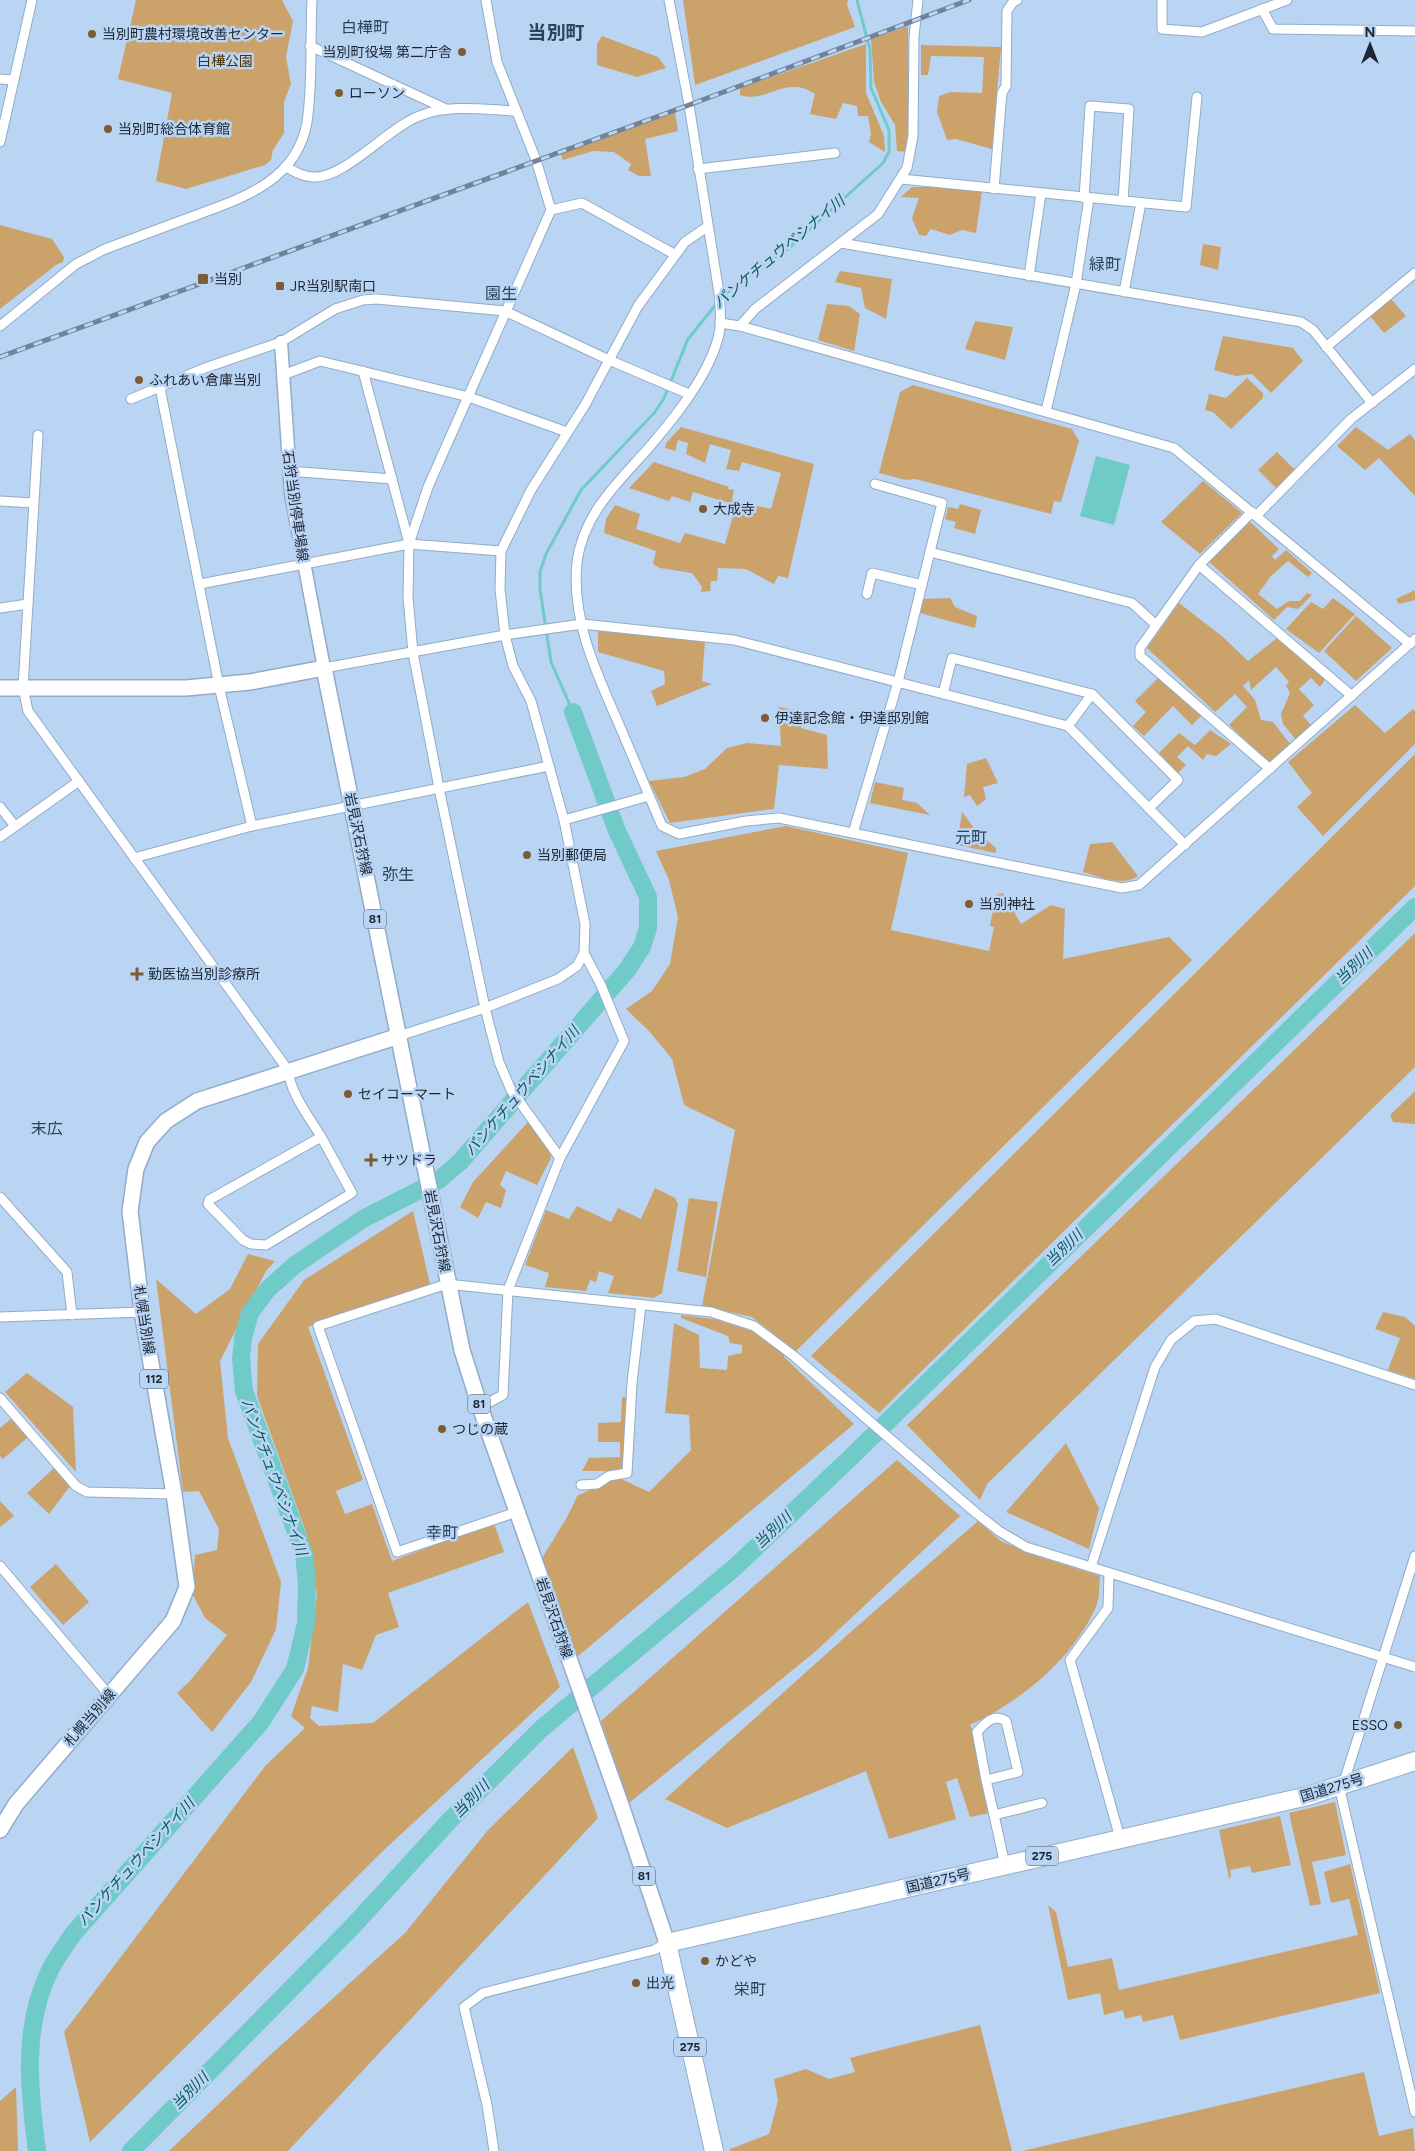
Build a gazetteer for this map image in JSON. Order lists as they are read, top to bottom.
{
  "streets": {
    "highway": ["国道275号", "275"],
    "main road": [
      "石狩当別停車場線",
      "岩見沢石狩線",
      "81",
      "札幌当別線",
      "112"
    ]
  },
  "crossings": [
    ["石狩当別停車場線", "岩見沢石狩線"],
    ["岩見沢石狩線", "札幌当別線"],
    ["岩見沢石狩線", "国道275号"],
    ["岩見沢石狩線", "275"],
    ["国道275号", "275"]
  ],
  "districts": [
    "白樺町",
    "当別町",
    "緑町",
    "園生",
    "元町",
    "弥生",
    "末広",
    "幸町",
    "栄町"
  ],
  "water": ["パンケチュウベシナイ川", "当別川"],
  "parks": ["白樺公園"],
  "places": {
    "other": [
      "当別町農村環境改善センター",
      "当別町役場 第二庁舎",
      "ローソン",
      "当別町総合体育館",
      "ふれあい倉庫当別",
      "大成寺",
      "伊達記念館・伊達邸別館",
      "当別郵便局",
      "当別神社",
      "セイコーマート",
      "つじの蔵",
      "ESSO",
      "かどや",
      "出光"
    ],
    "transit": ["当別", "JR当別駅南口"],
    "health": ["勤医協当別診療所", "サツドラ"]
  },
  "north": "top"
}
